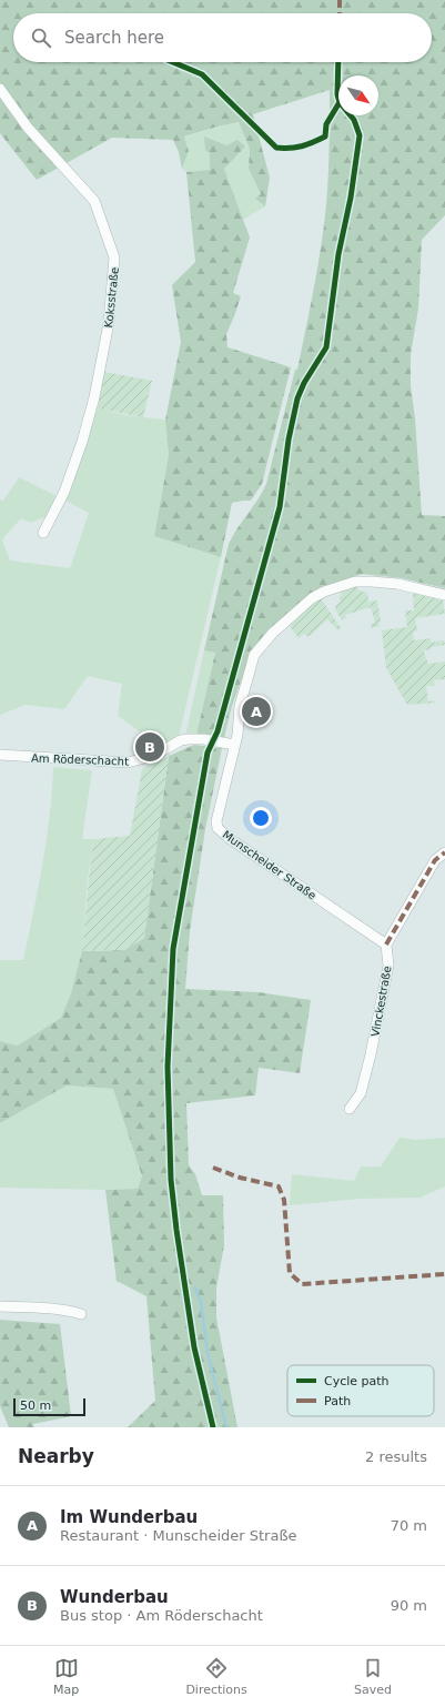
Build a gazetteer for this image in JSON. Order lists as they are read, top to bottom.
{
  "streets": {
    "street": [
      "Koksstraße",
      "Am Röderschacht",
      "Munscheider Straße",
      "Vinckestraße"
    ]
  },
  "crossings": [
    ["Am Röderschacht", "Munscheider Straße"],
    ["Munscheider Straße", "Vinckestraße"]
  ],
  "legend": ["Cycle path", "Path"],
  "scale_bar": "50 m",
  "north": "bottom right",
  "page": {
    "search": "Search here",
    "pins": ["A", "B"],
    "scale": "50 m",
    "heading": ["Nearby", "2 results"],
    "list": [
      {
        "mark": "A",
        "name": "Im Wunderbau",
        "note": "Restaurant · Munscheider Straße",
        "value": "70 m"
      },
      {
        "mark": "B",
        "name": "Wunderbau",
        "note": "Bus stop · Am Röderschacht",
        "value": "90 m"
      }
    ],
    "nav": ["Map", "Directions", "Saved"]
  }
}
